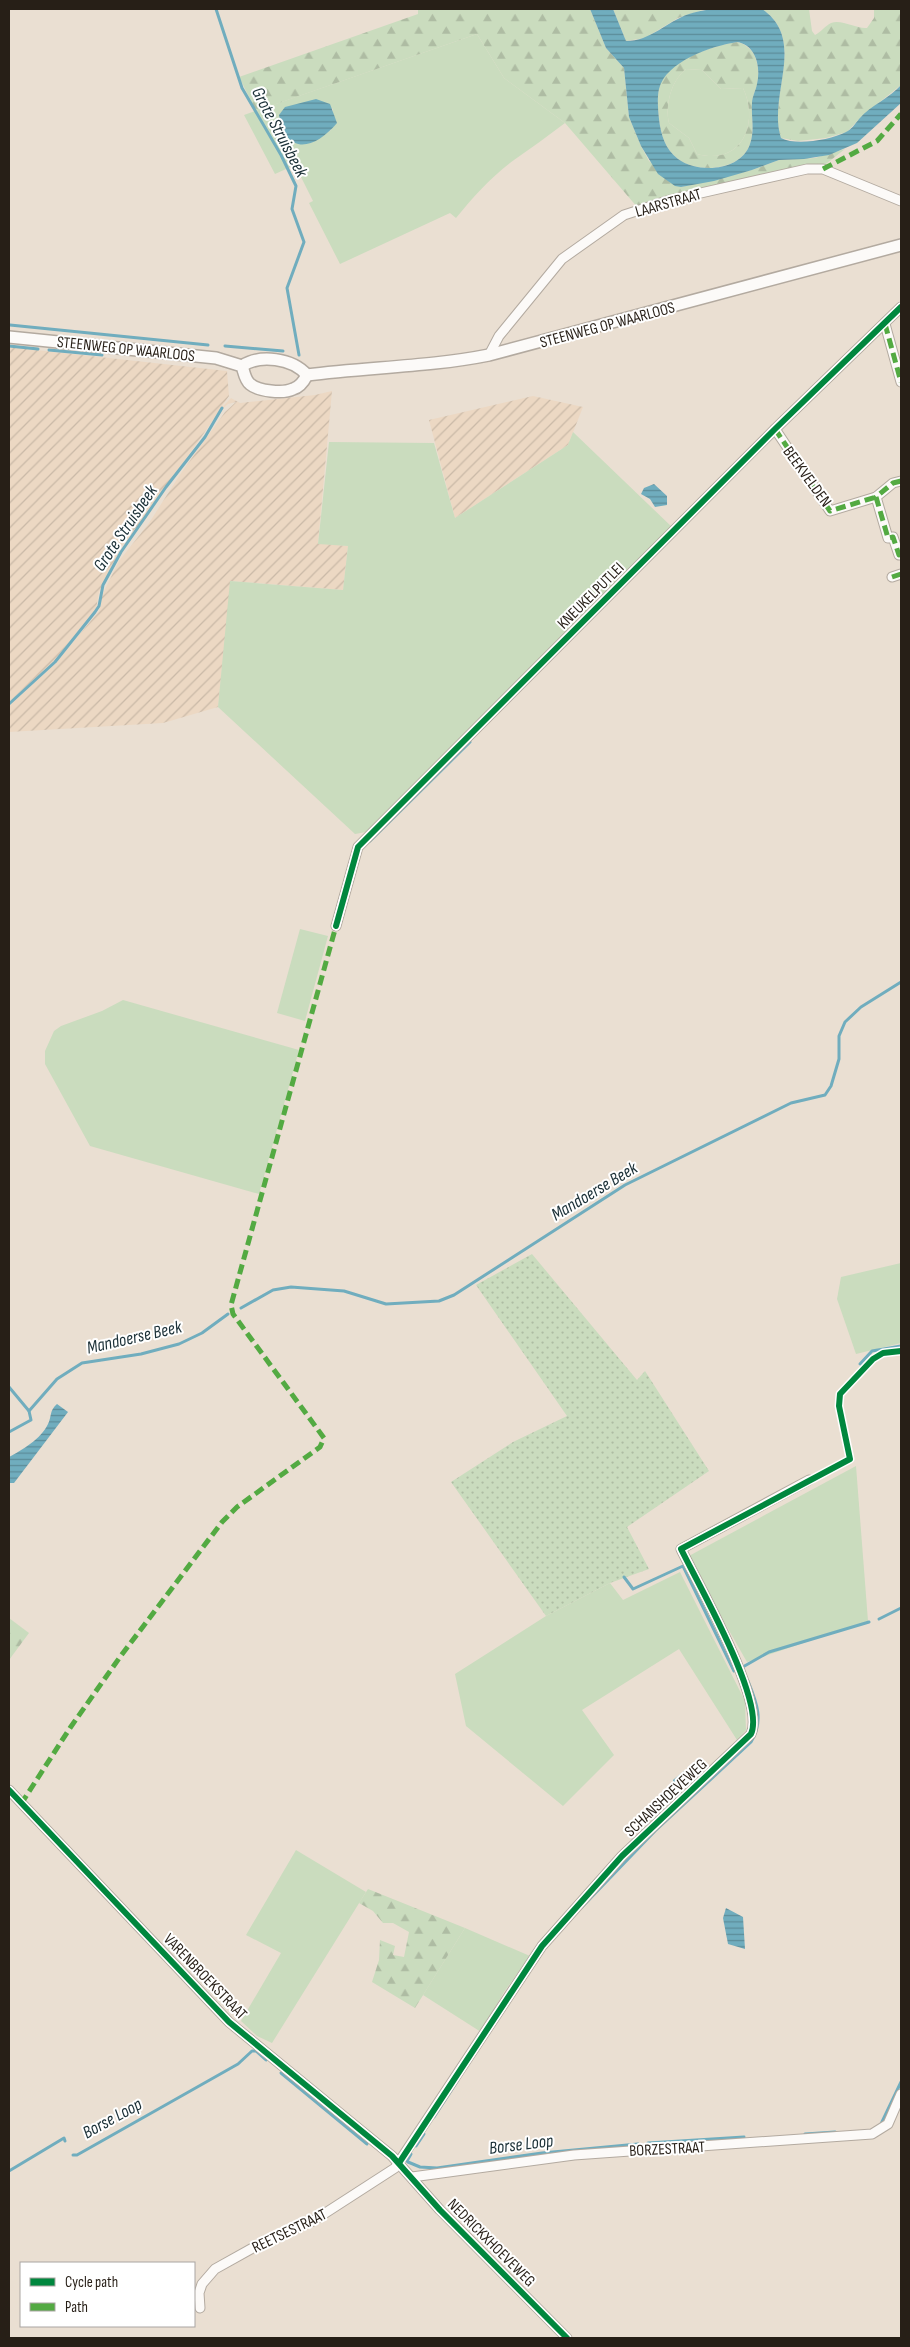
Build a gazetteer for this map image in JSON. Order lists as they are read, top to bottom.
{
  "streets": {
    "street": [
      "LAARSTRAAT",
      "STEENWEG OP WAARLOOS",
      "BEEKVELDEN",
      "KNEUKELPUTLEI",
      "SCHANSHOEVEWEG",
      "VARENBROEKSTRAAT",
      "BORZESTRAAT",
      "REETSESTRAAT",
      "NEDRICKXHOEVEWEG"
    ]
  },
  "crossings": [
    ["LAARSTRAAT", "STEENWEG OP WAARLOOS"],
    ["BEEKVELDEN", "KNEUKELPUTLEI"],
    ["SCHANSHOEVEWEG", "VARENBROEKSTRAAT"],
    ["SCHANSHOEVEWEG", "REETSESTRAAT"],
    ["SCHANSHOEVEWEG", "NEDRICKXHOEVEWEG"],
    ["VARENBROEKSTRAAT", "REETSESTRAAT"],
    ["VARENBROEKSTRAAT", "NEDRICKXHOEVEWEG"],
    ["BORZESTRAAT", "NEDRICKXHOEVEWEG"],
    ["REETSESTRAAT", "NEDRICKXHOEVEWEG"]
  ],
  "water": ["Grote Struisbeek", "Mandoerse Beek", "Borse Loop"],
  "legend": ["Cycle path", "Path"]
}
